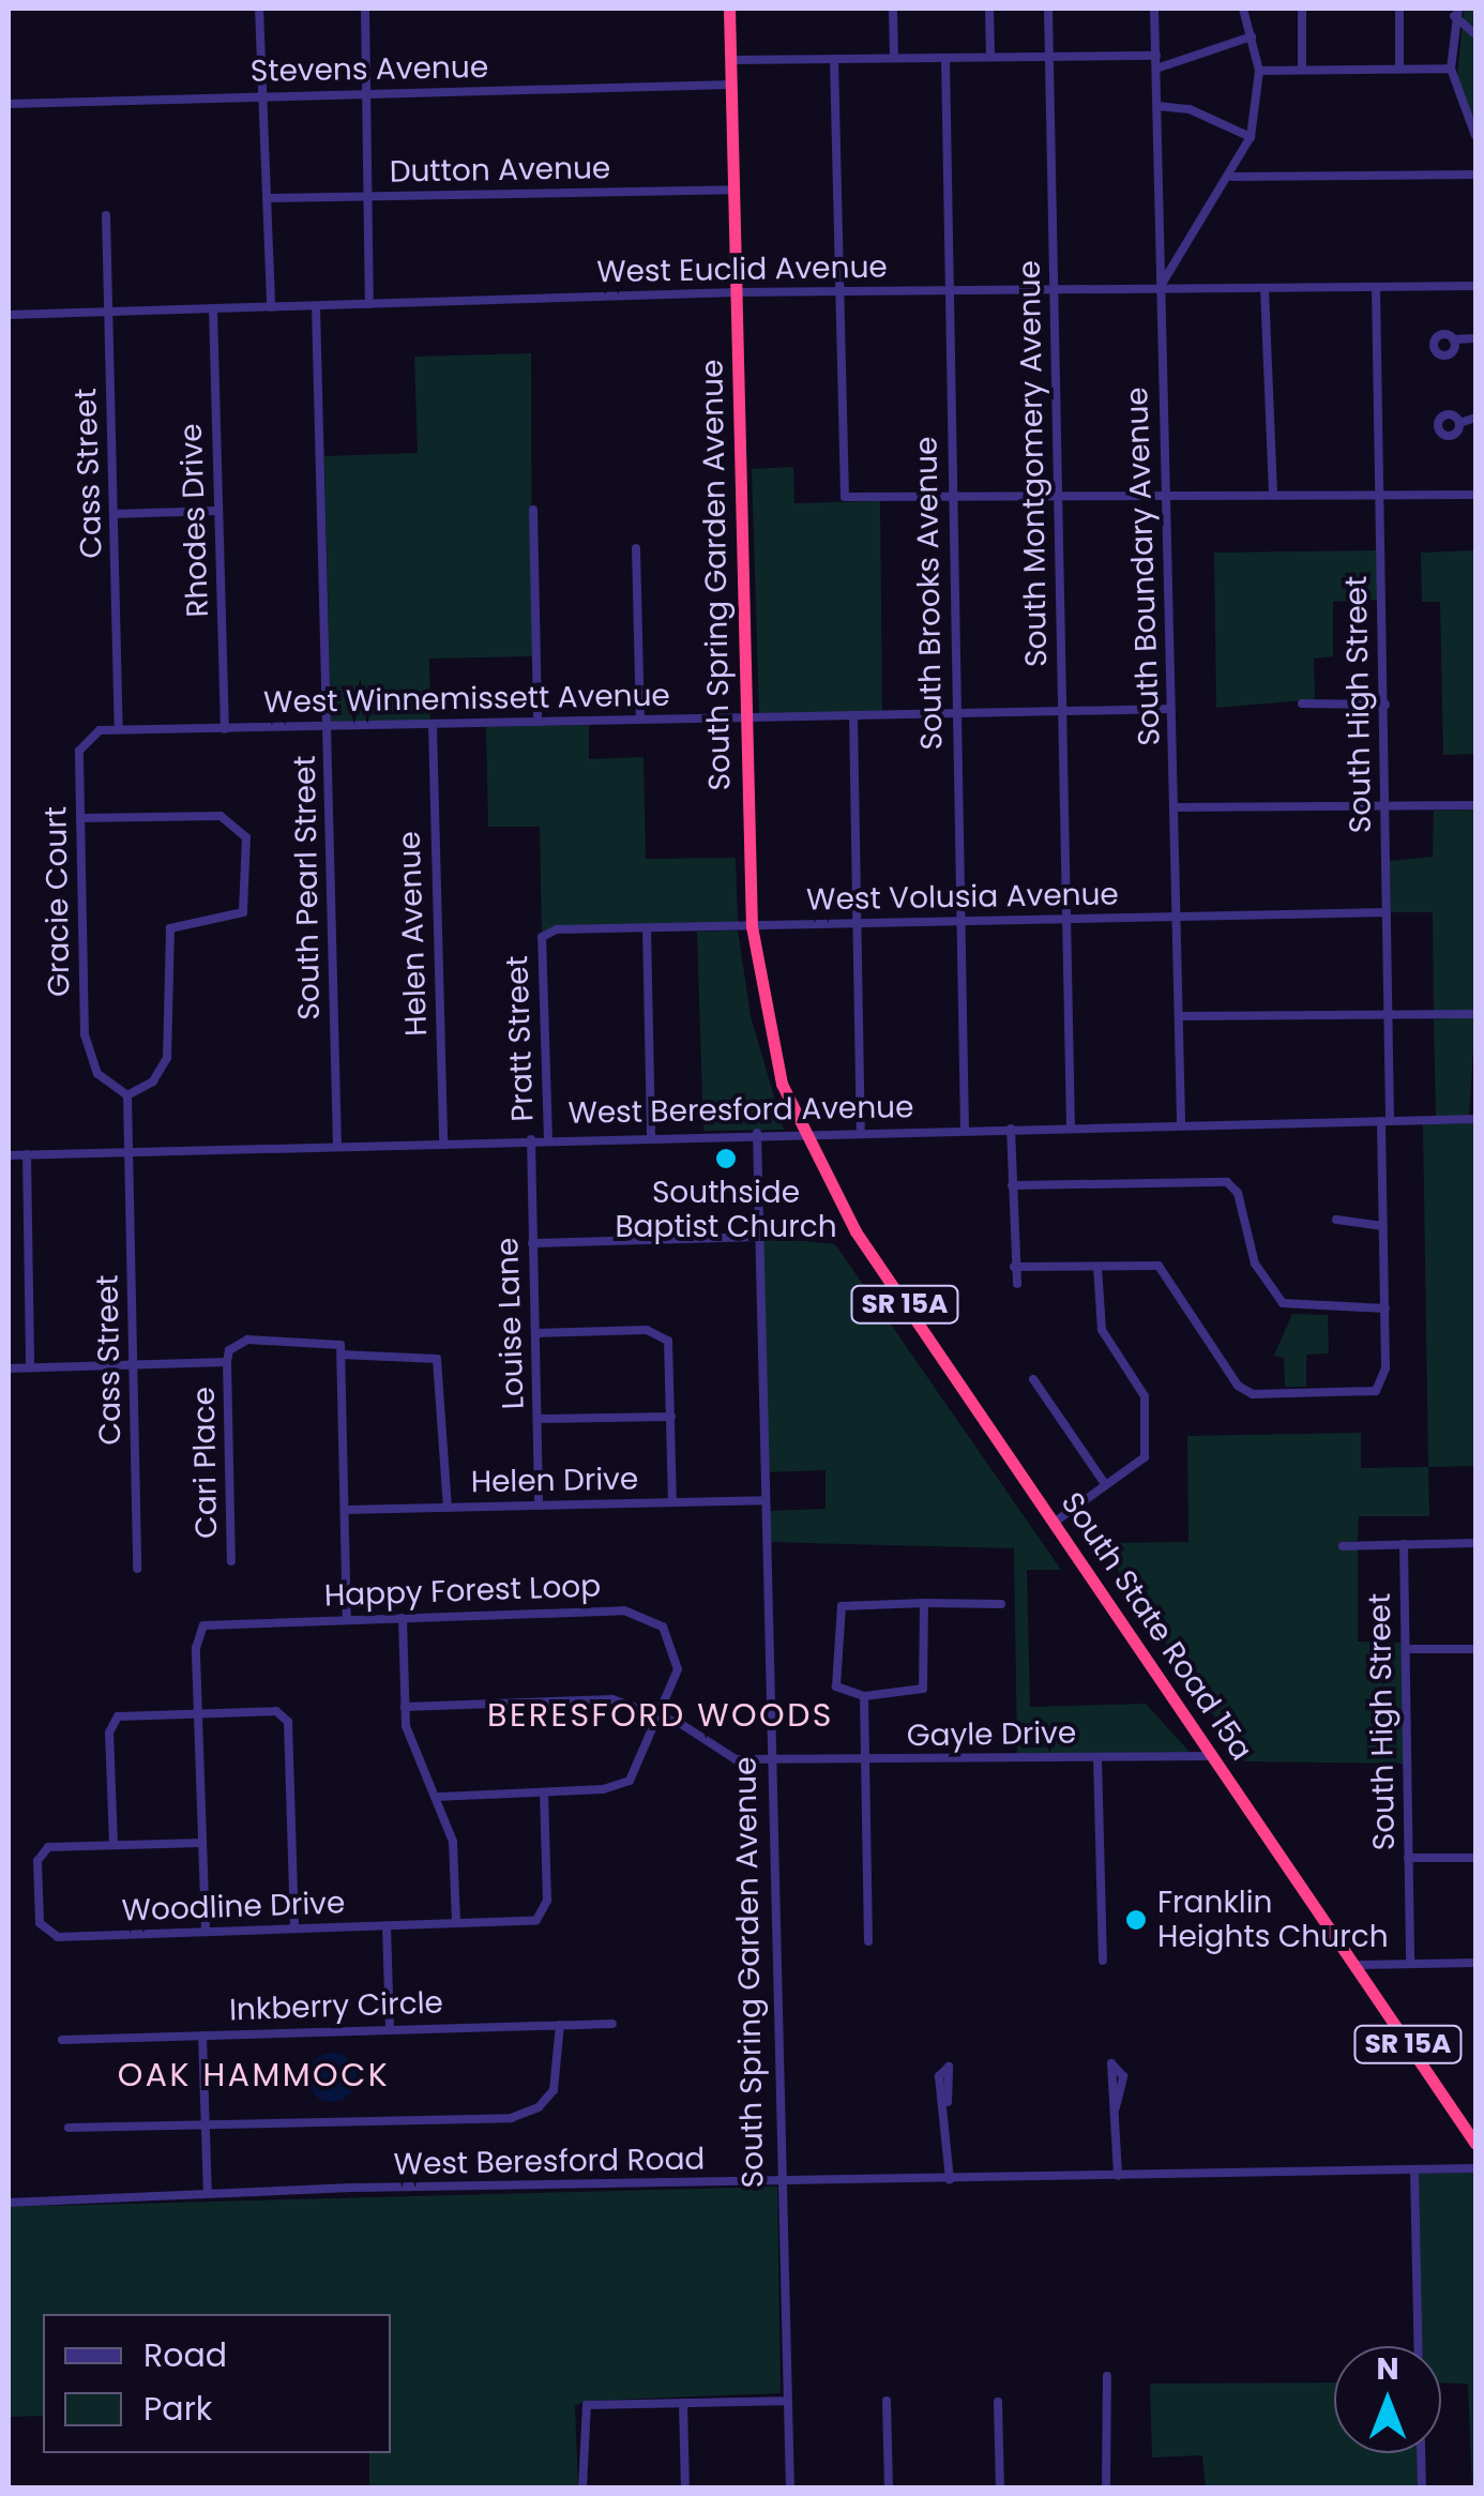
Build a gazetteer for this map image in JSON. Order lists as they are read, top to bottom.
{
  "streets": {
    "highway": ["South Spring Garden Avenue", "SR 15A", "South State Road 15a"],
    "street": [
      "Stevens Avenue",
      "Dutton Avenue",
      "West Euclid Avenue",
      "South Montgomery Avenue",
      "Cass Street",
      "Rhodes Drive",
      "South Boundary Avenue",
      "South Brooks Avenue",
      "West Winnemissett Avenue",
      "South High Street",
      "South Pearl Street",
      "West Volusia Avenue",
      "Gracie Court",
      "Helen Avenue",
      "Pratt Street",
      "West Beresford Avenue",
      "Louise Lane",
      "Cari Place",
      "Helen Drive",
      "Happy Forest Loop",
      "Gayle Drive",
      "Woodline Drive",
      "Inkberry Circle",
      "West Beresford Road"
    ]
  },
  "crossings": [
    ["Stevens Avenue", "South Spring Garden Avenue"],
    ["Dutton Avenue", "South Spring Garden Avenue"],
    ["West Euclid Avenue", "South Montgomery Avenue"],
    ["West Euclid Avenue", "Cass Street"],
    ["West Euclid Avenue", "Rhodes Drive"],
    ["West Euclid Avenue", "South Boundary Avenue"],
    ["West Euclid Avenue", "South Spring Garden Avenue"],
    ["West Euclid Avenue", "South Brooks Avenue"],
    ["West Euclid Avenue", "South High Street"],
    ["West Euclid Avenue", "South Pearl Street"],
    ["South Montgomery Avenue", "West Winnemissett Avenue"],
    ["South Montgomery Avenue", "West Volusia Avenue"],
    ["South Montgomery Avenue", "West Beresford Avenue"],
    ["Cass Street", "West Winnemissett Avenue"],
    ["Cass Street", "Gracie Court"],
    ["Cass Street", "West Beresford Avenue"],
    ["Rhodes Drive", "West Winnemissett Avenue"],
    ["South Boundary Avenue", "West Winnemissett Avenue"],
    ["South Boundary Avenue", "West Volusia Avenue"],
    ["South Boundary Avenue", "West Beresford Avenue"],
    ["South Spring Garden Avenue", "West Winnemissett Avenue"],
    ["South Spring Garden Avenue", "West Volusia Avenue"],
    ["South Spring Garden Avenue", "West Beresford Avenue"],
    ["South Spring Garden Avenue", "Helen Drive"],
    ["South Spring Garden Avenue", "South State Road 15a"],
    ["South Spring Garden Avenue", "Gayle Drive"],
    ["South Spring Garden Avenue", "West Beresford Road"],
    ["South Brooks Avenue", "West Winnemissett Avenue"],
    ["South Brooks Avenue", "West Volusia Avenue"],
    ["South Brooks Avenue", "West Beresford Avenue"],
    ["West Winnemissett Avenue", "South Pearl Street"],
    ["West Winnemissett Avenue", "Gracie Court"],
    ["West Winnemissett Avenue", "Helen Avenue"],
    ["South High Street", "West Volusia Avenue"],
    ["South High Street", "West Beresford Avenue"],
    ["South Pearl Street", "West Beresford Avenue"],
    ["West Volusia Avenue", "Pratt Street"],
    ["Helen Avenue", "West Beresford Avenue"],
    ["Pratt Street", "West Beresford Avenue"],
    ["West Beresford Avenue", "Louise Lane"],
    ["West Beresford Avenue", "South State Road 15a"],
    ["Louise Lane", "Helen Drive"],
    ["Happy Forest Loop", "Gayle Drive"],
    ["Happy Forest Loop", "Woodline Drive"],
    ["South State Road 15a", "Gayle Drive"]
  ],
  "districts": ["BERESFORD WOODS", "OAK HAMMOCK"],
  "places": ["Southside Baptist Church", "Franklin Heights Church"],
  "legend": ["Road", "Park"],
  "north": "top"
}
